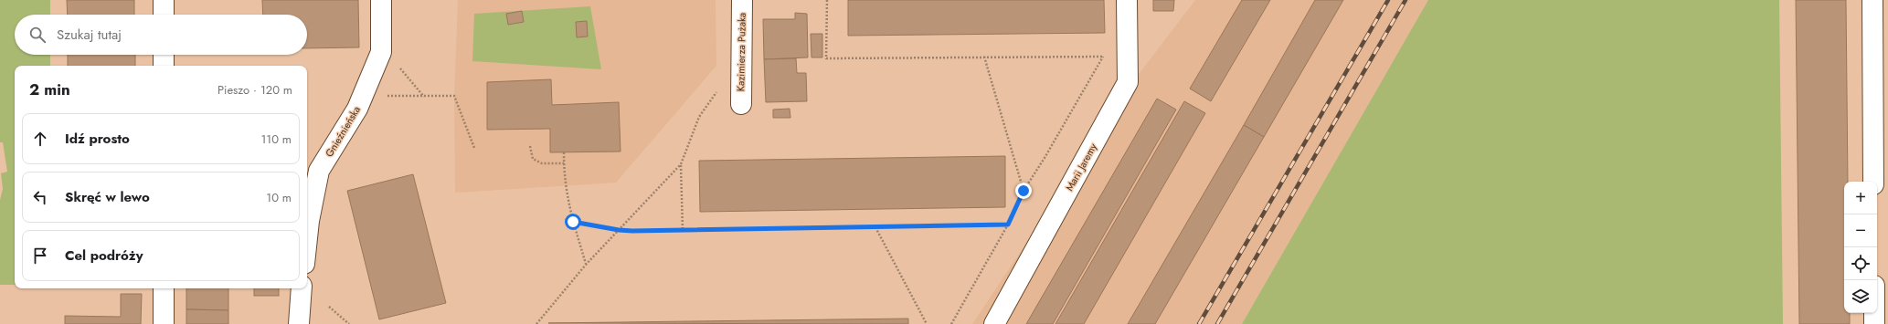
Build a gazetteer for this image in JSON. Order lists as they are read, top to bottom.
{
  "streets": {
    "street": ["Kazimierza Pużaka", "Gnieźnieńska", "Marii Jaremy"]
  },
  "page": {
    "search": "Szukaj tutaj",
    "heading": ["2 min", "Pieszo · 120 m"],
    "list": [
      ["Idź prosto", "110 m"],
      ["Skręć w lewo", "10 m"],
      "Cel podróży"
    ],
    "map_buttons": ["+", "−"]
  }
}
